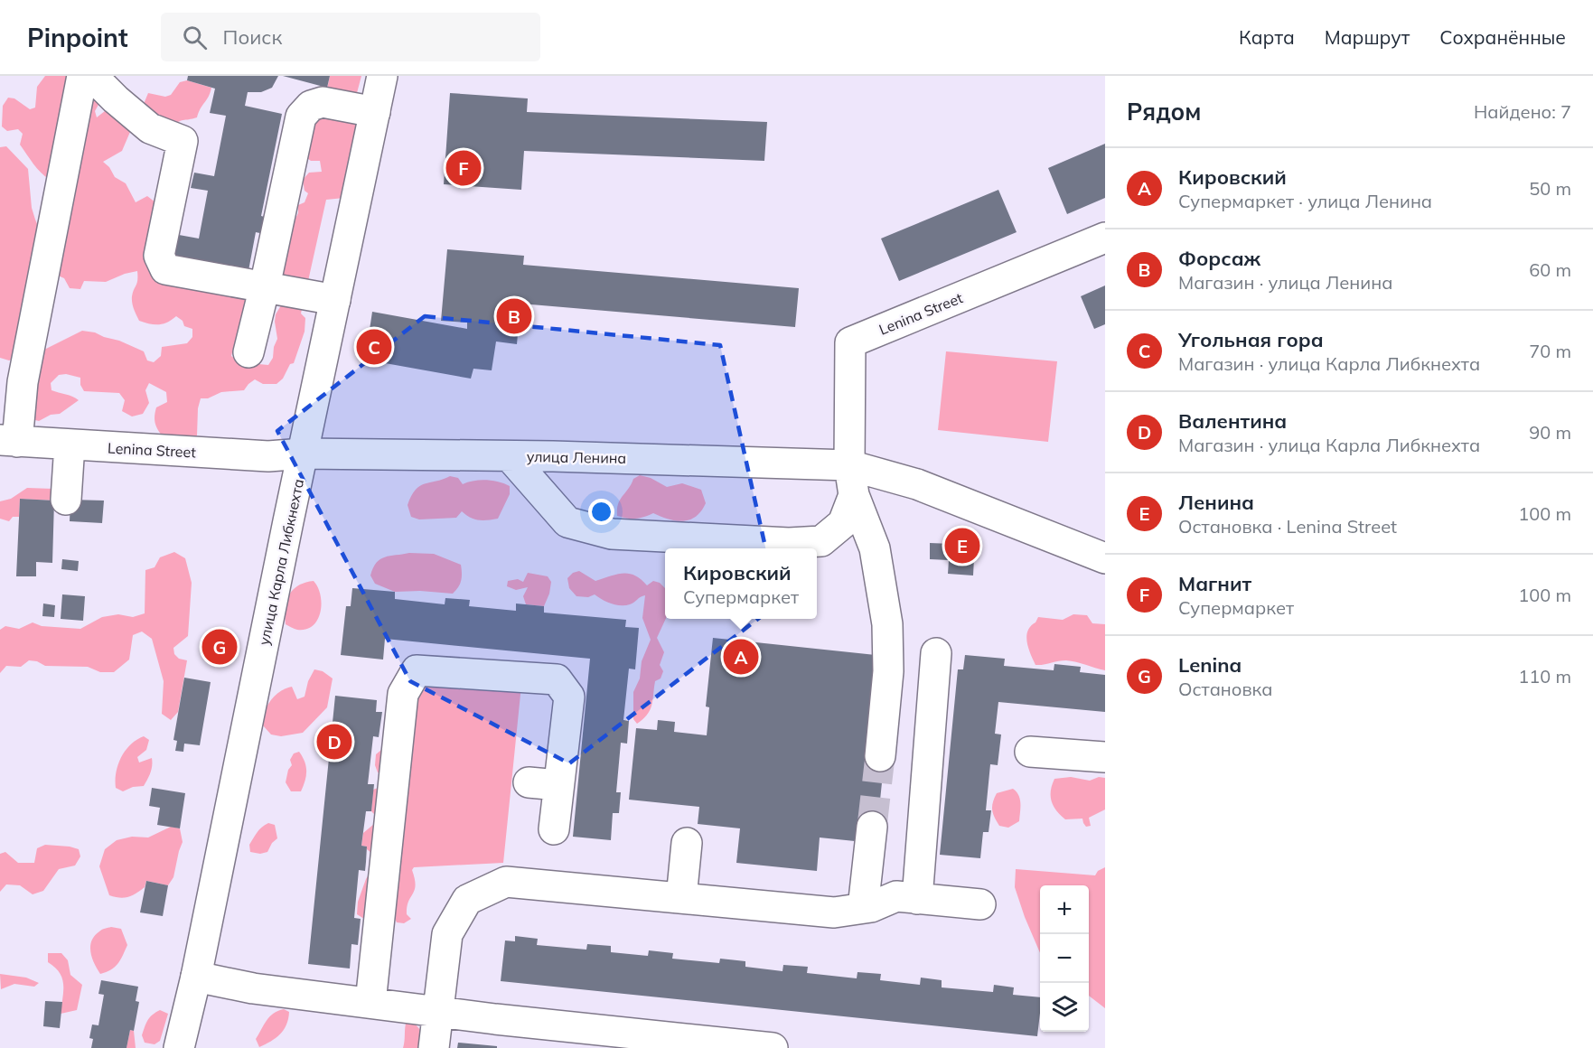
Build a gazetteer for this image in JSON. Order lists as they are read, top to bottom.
{
  "streets": {
    "street": ["Lenina Street", "улица Ленина", "улица Карла Либкнехта"]
  },
  "crossings": [
    ["Lenina Street", "улица Ленина"],
    ["Lenina Street", "улица Карла Либкнехта"],
    ["улица Ленина", "улица Карла Либкнехта"]
  ],
  "page": {
    "header": "Pinpoint",
    "search": "Поиск",
    "nav": ["Карта", "Маршрут", "Сохранённые"],
    "heading": ["Рядом", "Найдено: 7"],
    "list": [
      {
        "mark": "A",
        "name": "Кировский",
        "note": "Супермаркет · улица Ленина",
        "value": "50 m"
      },
      {
        "mark": "B",
        "name": "Форсаж",
        "note": "Магазин · улица Ленина",
        "value": "60 m"
      },
      {
        "mark": "C",
        "name": "Угольная гора",
        "note": "Магазин · улица Карла Либкнехта",
        "value": "70 m"
      },
      {
        "mark": "D",
        "name": "Валентина",
        "note": "Магазин · улица Карла Либкнехта",
        "value": "90 m"
      },
      {
        "mark": "E",
        "name": "Ленина",
        "note": "Остановка · Lenina Street",
        "value": "100 m"
      },
      {
        "mark": "F",
        "name": "Магнит",
        "note": "Супермаркет",
        "value": "100 m"
      },
      {
        "mark": "G",
        "name": "Lenina",
        "note": "Остановка",
        "value": "110 m"
      }
    ],
    "pins": [
      "F",
      "B",
      "C",
      "E",
      "G",
      "A",
      "D"
    ],
    "popup": ["Кировский", "Супермаркет"],
    "map_buttons": ["+", "−"]
  }
}
